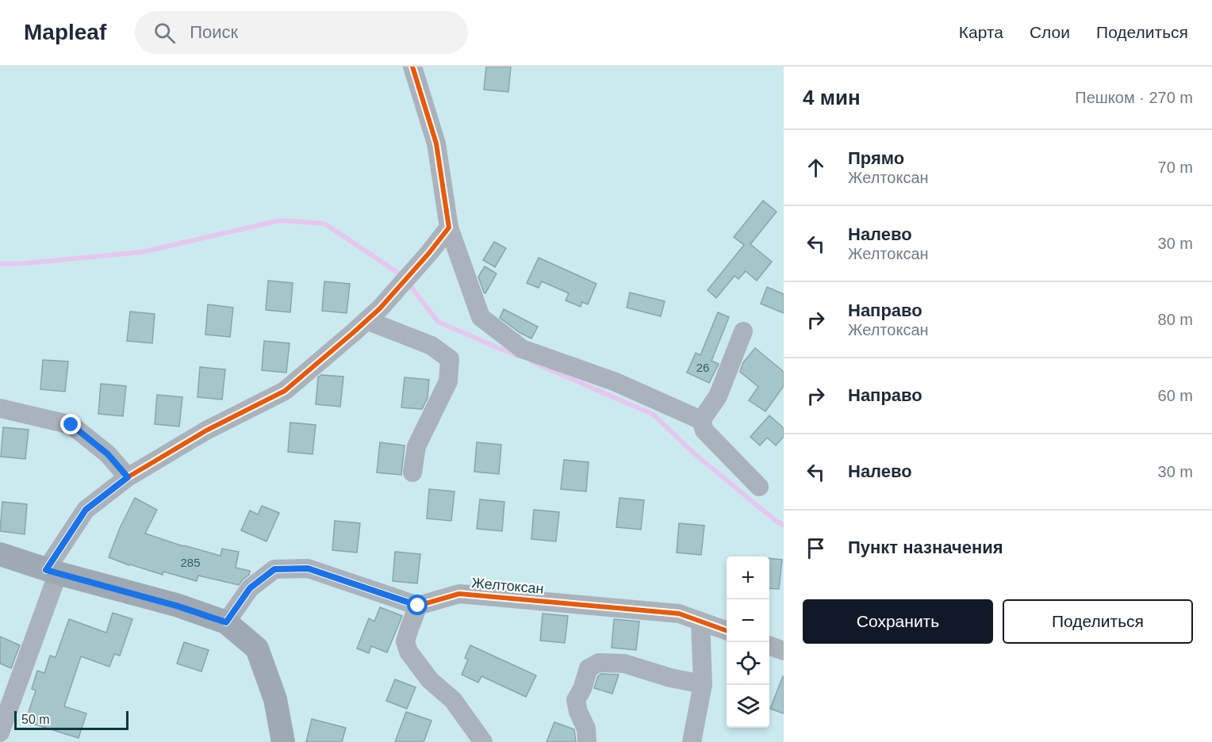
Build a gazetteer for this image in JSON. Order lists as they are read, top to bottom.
{
  "streets": {
    "street": ["Желтоксан"]
  },
  "house_numbers": ["26", "285"],
  "scale_bar": "50 m",
  "page": {
    "header": "Mapleaf",
    "search": "Поиск",
    "nav": ["Карта", "Слои", "Поделиться"],
    "heading": ["4 мин", "Пешком · 270 m"],
    "list": [
      ["Прямо", "Желтоксан", "70 m"],
      ["Налево", "Желтоксан", "30 m"],
      ["Направо", "Желтоксан", "80 m"],
      ["Направо", "60 m"],
      ["Налево", "30 m"],
      "Пункт назначения"
    ],
    "map_buttons": ["+", "−"],
    "buttons": ["Сохранить", "Поделиться"],
    "scale": "50 m"
  }
}
